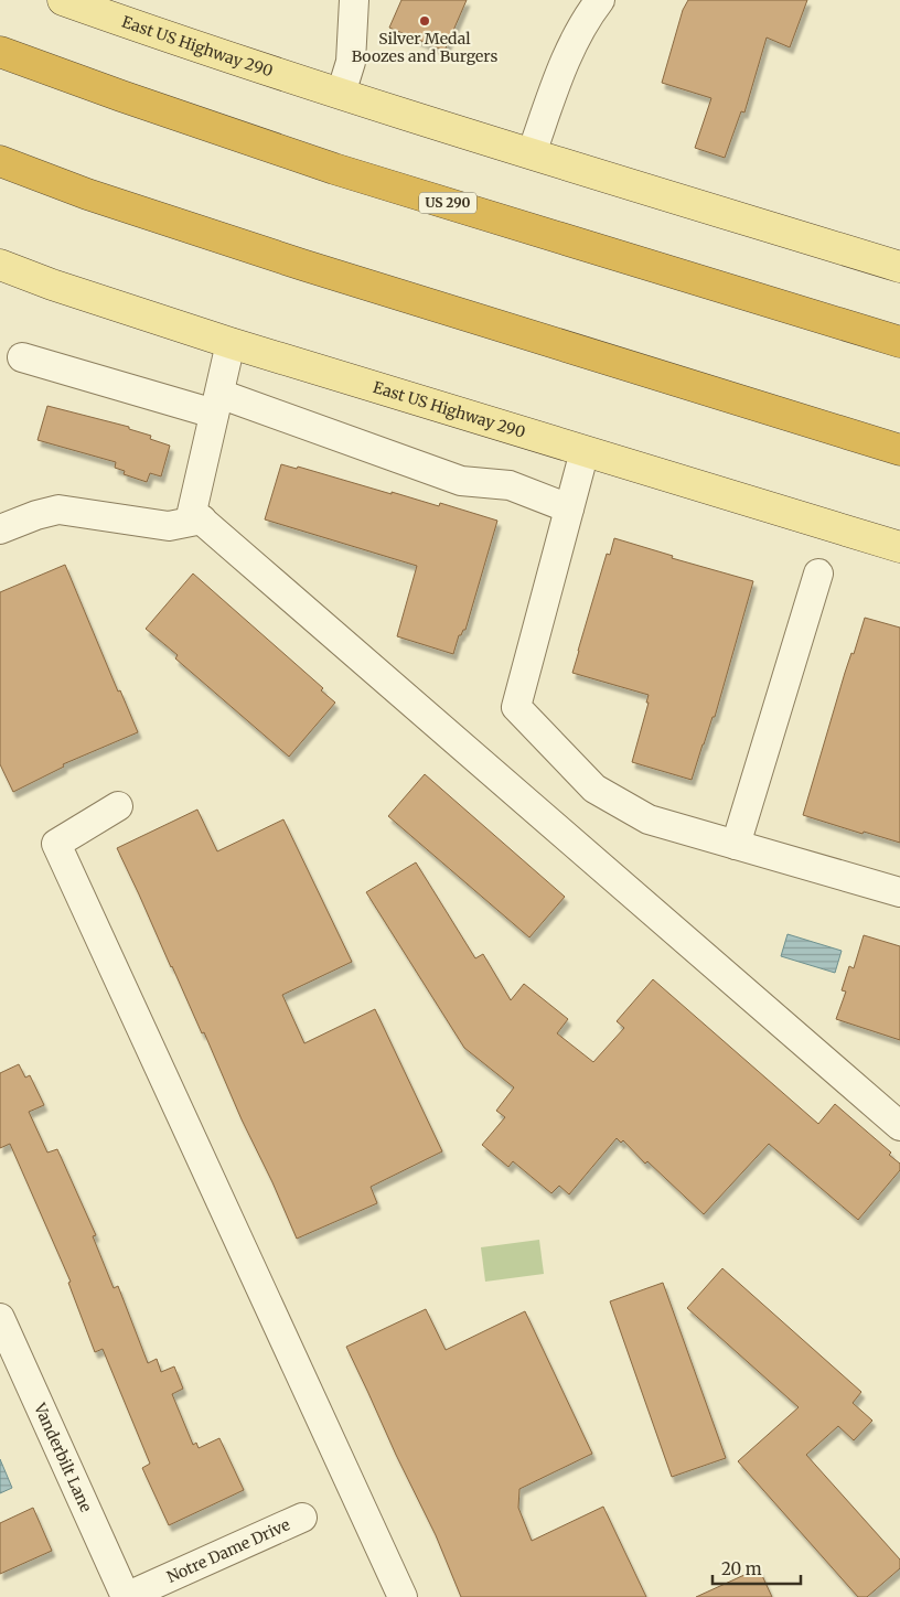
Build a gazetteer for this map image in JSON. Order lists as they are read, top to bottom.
{
  "streets": {
    "highway": ["US 290"],
    "main road": ["East US Highway 290"],
    "street": ["Vanderbilt Lane", "Notre Dame Drive"]
  },
  "crossings": [
    ["Vanderbilt Lane", "Notre Dame Drive"]
  ],
  "places": ["Silver Medal Boozes and Burgers"],
  "scale_bar": "20 m"
}
